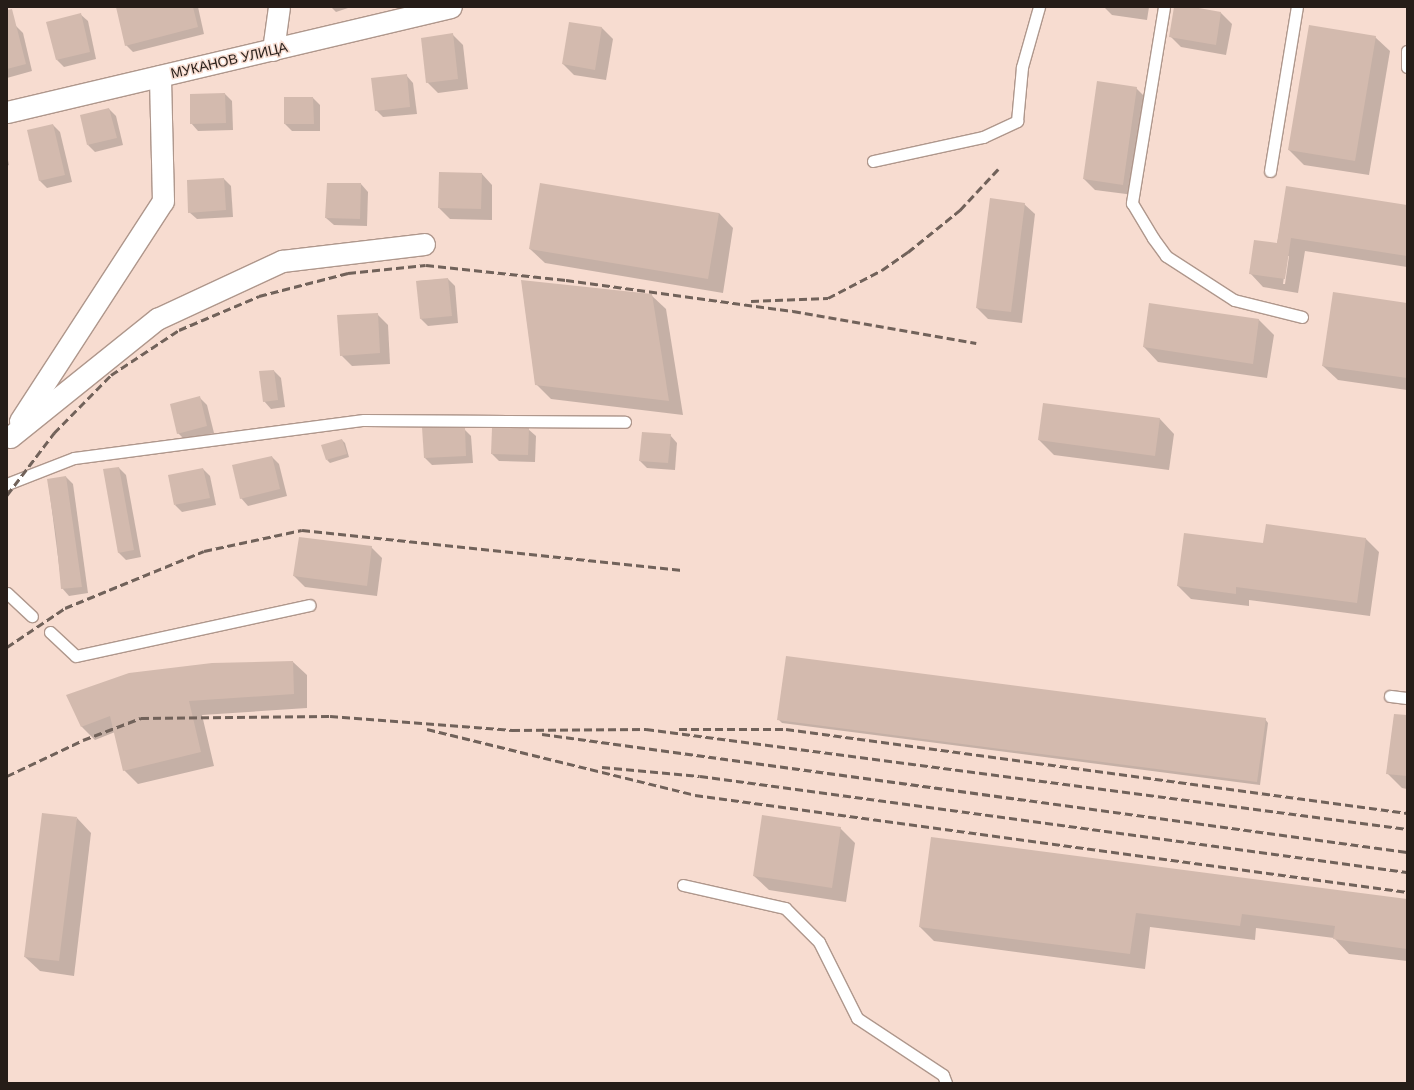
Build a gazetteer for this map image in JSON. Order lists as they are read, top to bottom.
{
  "streets": {
    "street": ["МУКАНОВ УЛИЦА"]
  }
}
